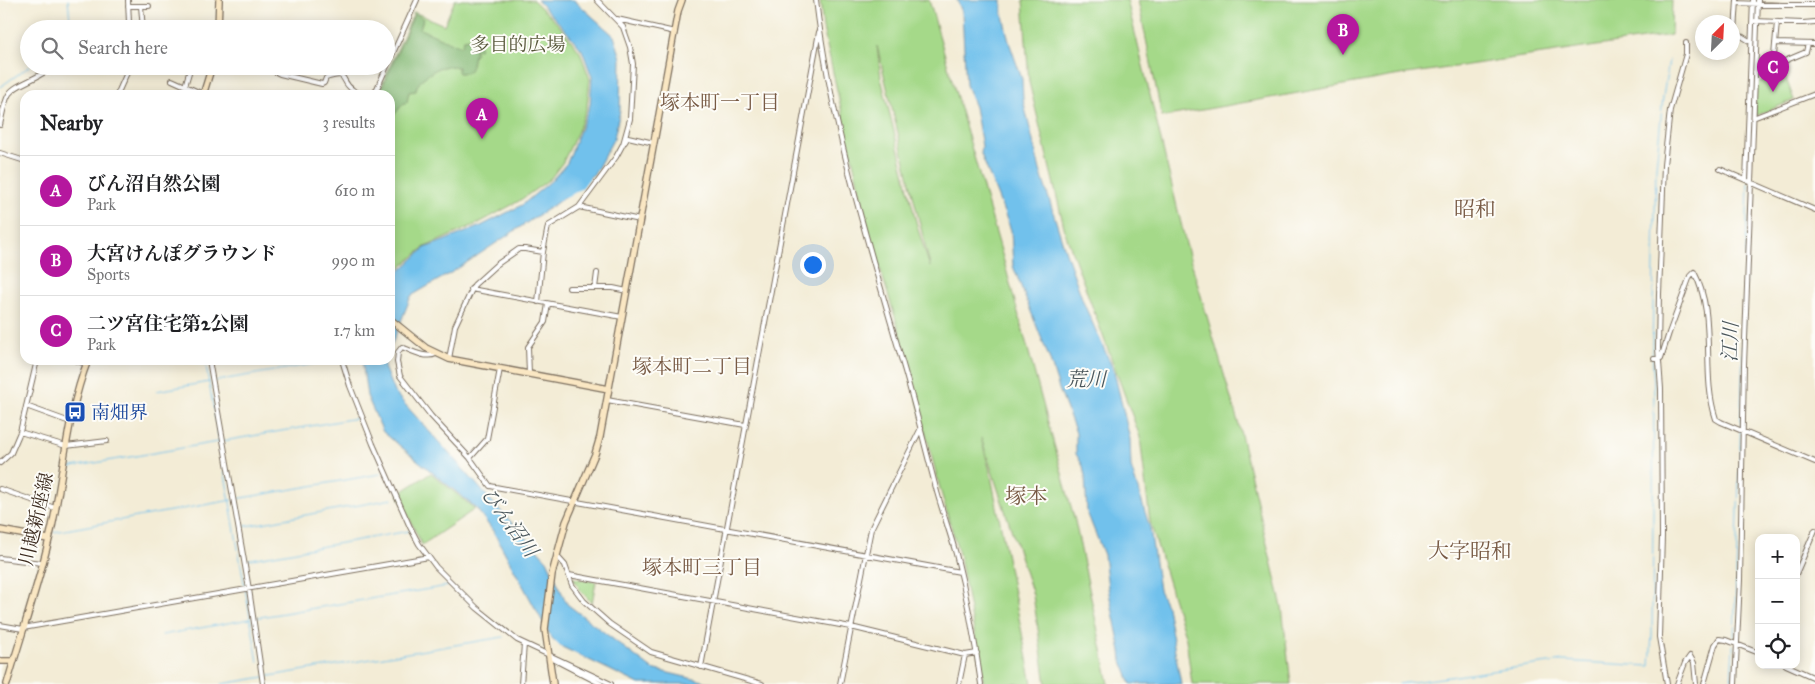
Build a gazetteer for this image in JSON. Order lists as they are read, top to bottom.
{
  "streets": {
    "street": ["川越新座線"]
  },
  "districts": [
    "塚本町一丁目",
    "昭和",
    "塚本町二丁目",
    "塚本",
    "大字昭和",
    "塚本町三丁目"
  ],
  "water": ["江川", "荒川", "びん沼川"],
  "parks": ["多目的広場"],
  "places": {
    "bus stop": ["南畑界"]
  },
  "north": "top right",
  "page": {
    "pins": ["B", "C", "A"],
    "search": "Search here",
    "heading": ["Nearby", "3 results"],
    "list": [
      {
        "mark": "A",
        "name": "びん沼自然公園",
        "note": "Park",
        "value": "610 m"
      },
      {
        "mark": "B",
        "name": "大宮けんぽグラウンド",
        "note": "Sports",
        "value": "990 m"
      },
      {
        "mark": "C",
        "name": "二ツ宮住宅第2公園",
        "note": "Park",
        "value": "1.7 km"
      }
    ],
    "map_buttons": ["+", "−"]
  }
}
